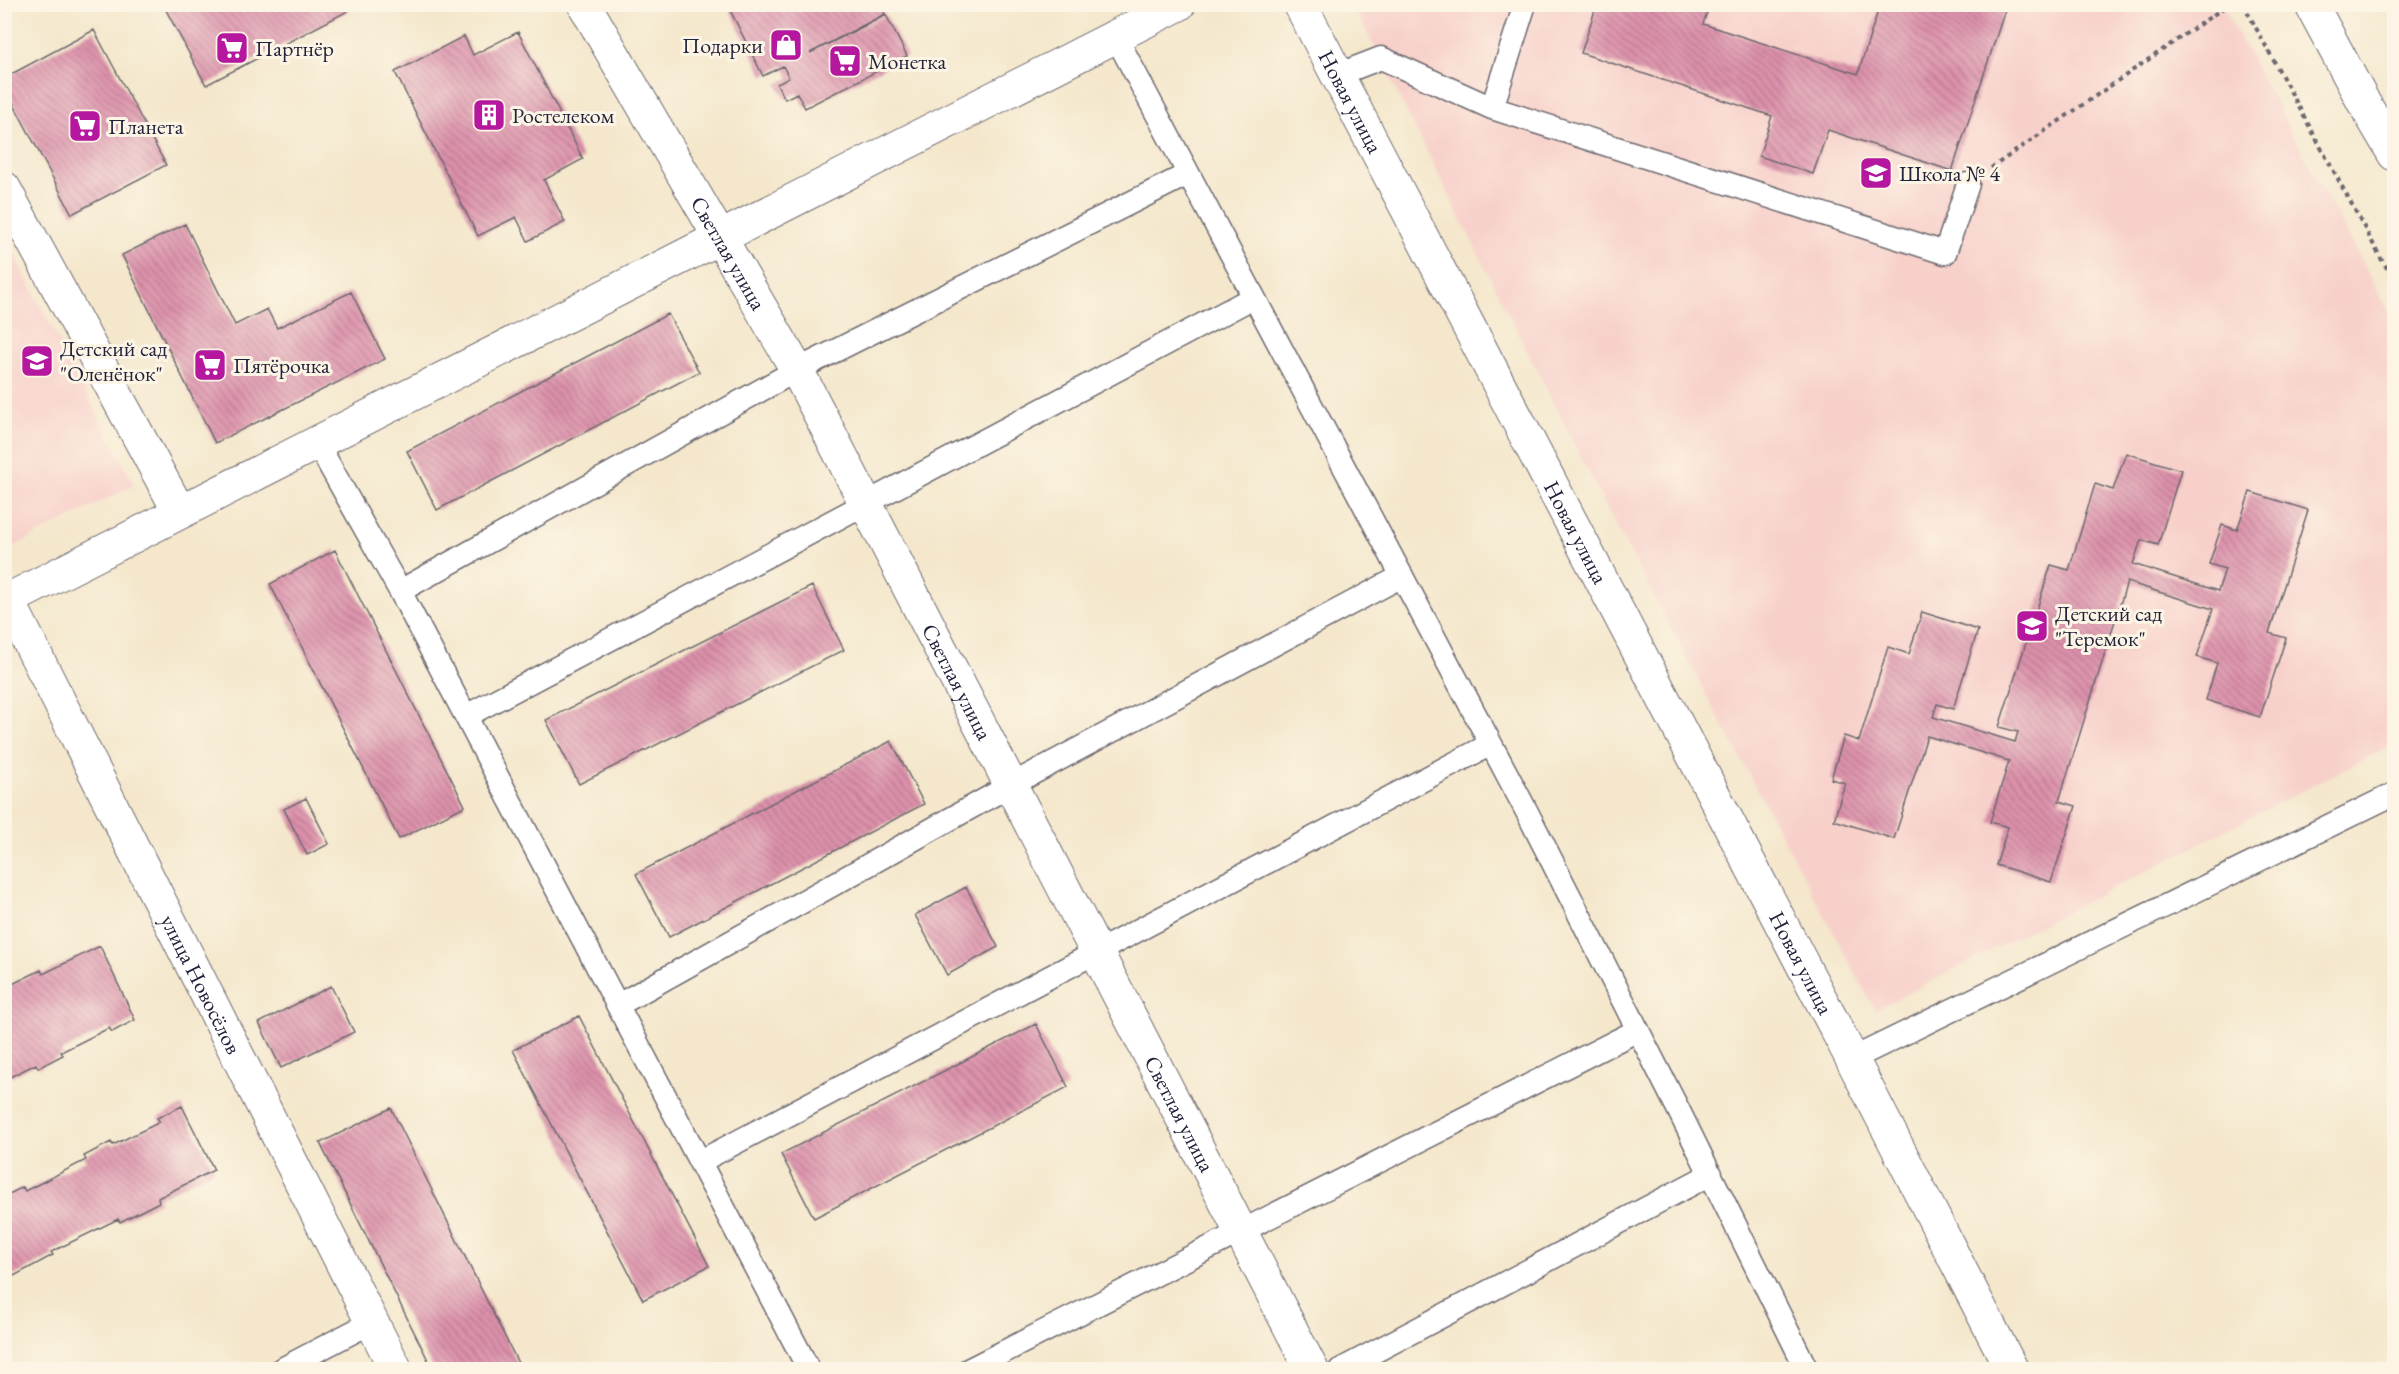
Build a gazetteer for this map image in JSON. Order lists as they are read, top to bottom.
{
  "streets": {
    "street": ["Новая улица", "Светлая улица", "улица Новосёлов"]
  },
  "places": {
    "shop": ["Подарки"],
    "supermarket": [
      "Партнёр",
      "Монетка",
      "Планета",
      "Пятёрочка"
    ],
    "building": ["Ростелеком"],
    "school or university": ["Школа № 4", "Детский сад \"Оленёнок\"", "Детский сад \"Теремок\""]
  }
}
